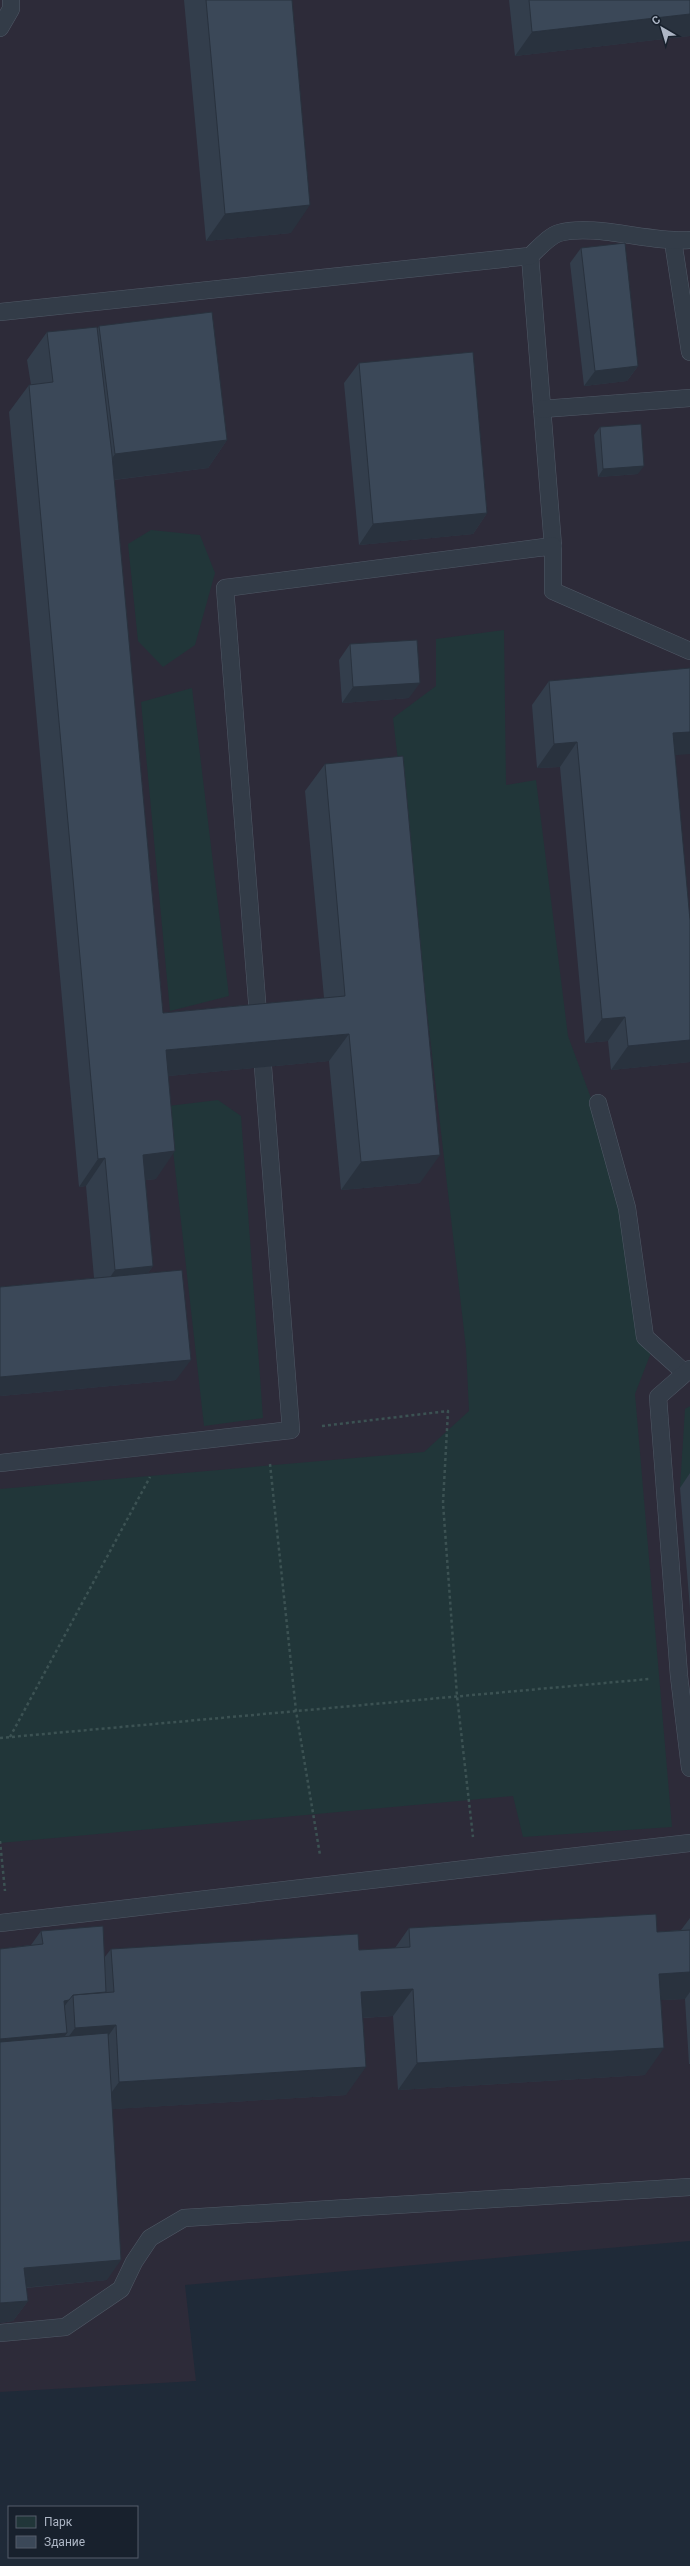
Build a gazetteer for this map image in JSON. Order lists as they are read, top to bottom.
{
  "legend": ["Парк", "Здание"],
  "north": "top left"
}
